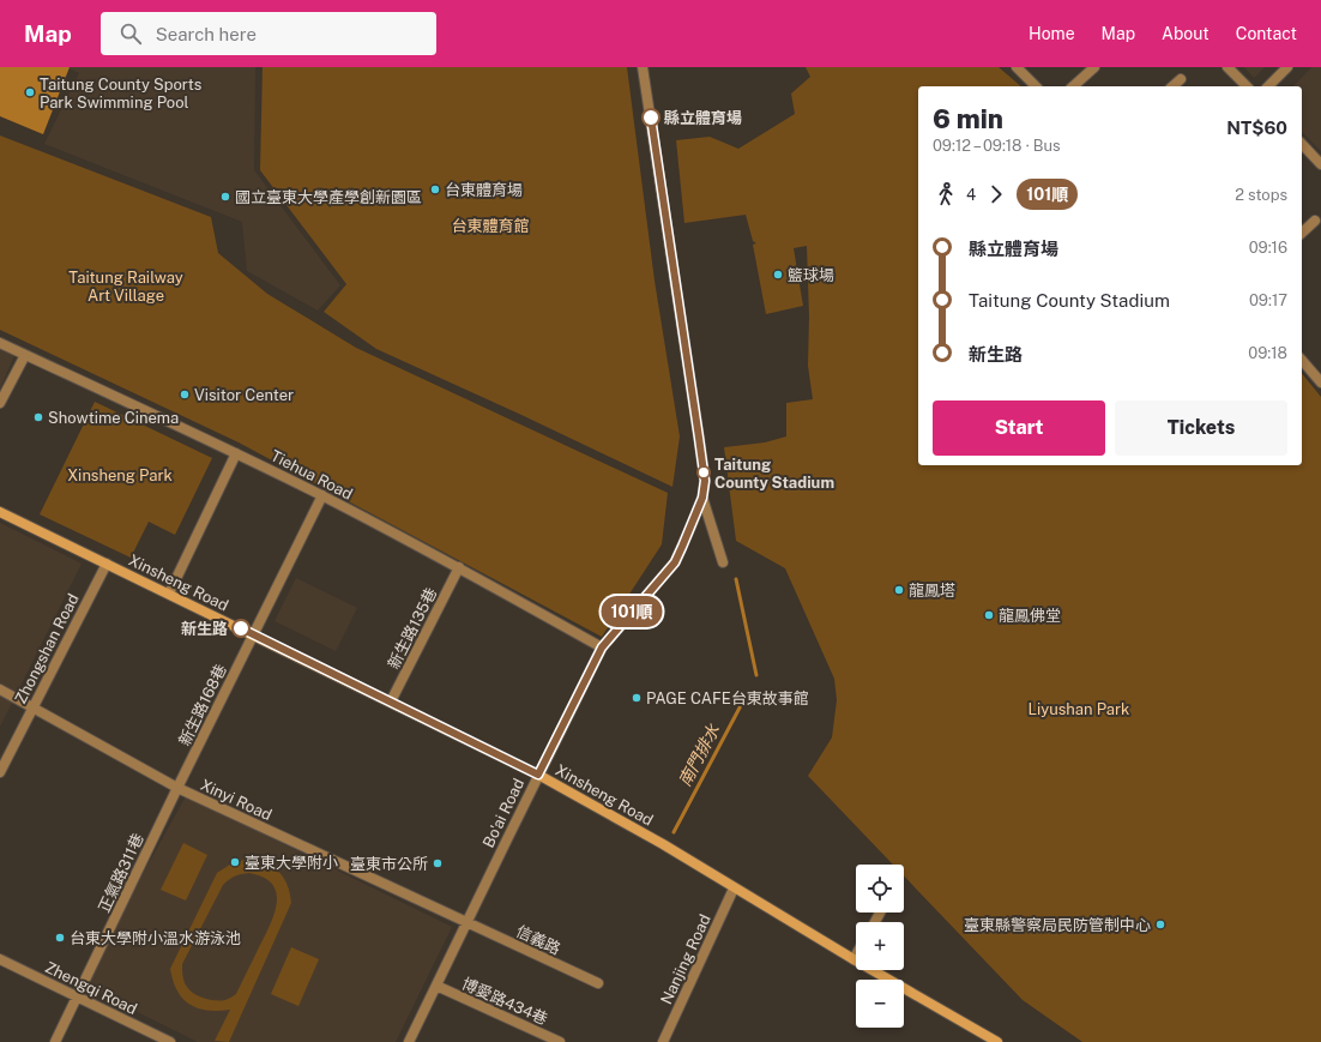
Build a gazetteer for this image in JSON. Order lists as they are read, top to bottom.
{
  "streets": {
    "street": [
      "Tiehua Road",
      "Xinsheng Road",
      "新生路135巷",
      "Zhongshan Road",
      "新生路168巷",
      "Xinyi Road",
      "Bo'ai Road",
      "正氣路311巷",
      "信義路",
      "Nanjing Road",
      "Zhengqi Road",
      "博愛路434巷"
    ]
  },
  "crossings": [
    ["Tiehua Road", "新生路135巷"],
    ["Tiehua Road", "新生路168巷"],
    ["Tiehua Road", "Bo'ai Road"],
    ["Xinsheng Road", "新生路135巷"],
    ["Xinsheng Road", "Zhongshan Road"],
    ["Xinsheng Road", "新生路168巷"],
    ["Xinsheng Road", "Bo'ai Road"],
    ["Xinsheng Road", "Nanjing Road"],
    ["Zhongshan Road", "Xinyi Road"],
    ["新生路168巷", "Xinyi Road"],
    ["新生路168巷", "正氣路311巷"],
    ["Xinyi Road", "Bo'ai Road"],
    ["Xinyi Road", "正氣路311巷"],
    ["Xinyi Road", "信義路"],
    ["Bo'ai Road", "信義路"],
    ["Bo'ai Road", "博愛路434巷"],
    ["正氣路311巷", "Zhengqi Road"]
  ],
  "water": ["南門排水"],
  "parks": [
    "台東體育館",
    "Taitung Railway Art Village",
    "Xinsheng Park",
    "Liyushan Park"
  ],
  "places": [
    "Taitung County Sports Park Swimming Pool",
    "縣立體育場",
    "台東體育場",
    "國立臺東大學產學創新園區",
    "籃球場",
    "Visitor Center",
    "Showtime Cinema",
    "Taitung County Stadium",
    "龍鳳塔",
    "龍鳳佛堂",
    "新生路",
    "PAGE CAFE台東故事館",
    "臺東大學附小",
    "臺東市公所",
    "臺東縣警察局民防管制中心",
    "台東大學附小溫水游泳池"
  ],
  "lines": ["bus line 101順"],
  "page": {
    "header": "Map",
    "search": "Search here",
    "nav": [
      "Home",
      "Map",
      "About",
      "Contact"
    ],
    "on_map": "101順",
    "heading": ["6 min", "09:12 – 09:18 · Bus", "NT$60"],
    "legs": ["4", "101順", "2 stops"],
    "list": [
      {
        "name": "縣立體育場",
        "value": "09:16"
      },
      {
        "name": "Taitung County Stadium",
        "value": "09:17"
      },
      {
        "name": "新生路",
        "value": "09:18"
      }
    ],
    "buttons": ["Start", "Tickets"],
    "map_buttons": ["+", "−"]
  }
}
